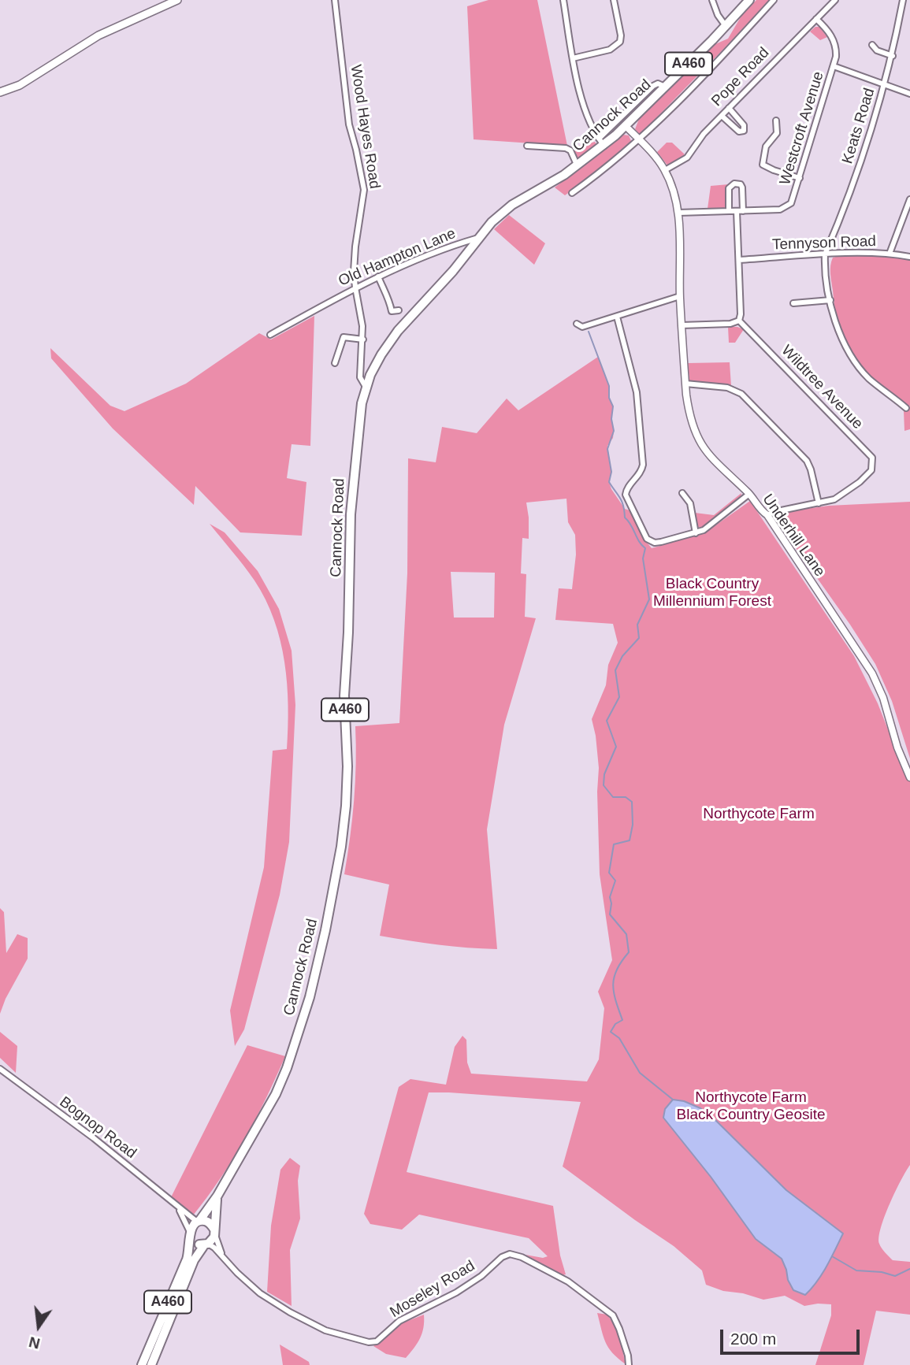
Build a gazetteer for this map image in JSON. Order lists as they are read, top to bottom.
{
  "streets": {
    "highway": ["A460", "Cannock Road"],
    "street": [
      "Pope Road",
      "Keats Road",
      "Wood Hayes Road",
      "Westcroft Avenue",
      "Tennyson Road",
      "Old Hampton Lane",
      "Wildtree Avenue",
      "Underhill Lane",
      "Bognop Road",
      "Moseley Road"
    ]
  },
  "crossings": [
    ["A460", "Cannock Road"],
    ["A460", "Bognop Road"],
    ["A460", "Moseley Road"],
    ["Pope Road", "Westcroft Avenue"],
    ["Pope Road", "Underhill Lane"],
    ["Cannock Road", "Wood Hayes Road"],
    ["Cannock Road", "Old Hampton Lane"],
    ["Cannock Road", "Underhill Lane"],
    ["Cannock Road", "Bognop Road"],
    ["Cannock Road", "Moseley Road"],
    ["Keats Road", "Tennyson Road"],
    ["Wood Hayes Road", "Old Hampton Lane"],
    ["Westcroft Avenue", "Underhill Lane"],
    ["Wildtree Avenue", "Underhill Lane"],
    ["Bognop Road", "Moseley Road"]
  ],
  "parks": ["Black Country Millennium Forest", "Northycote Farm", "Northycote Farm Black Country Geosite"],
  "scale_bar": "200 m",
  "north": "bottom"
}
